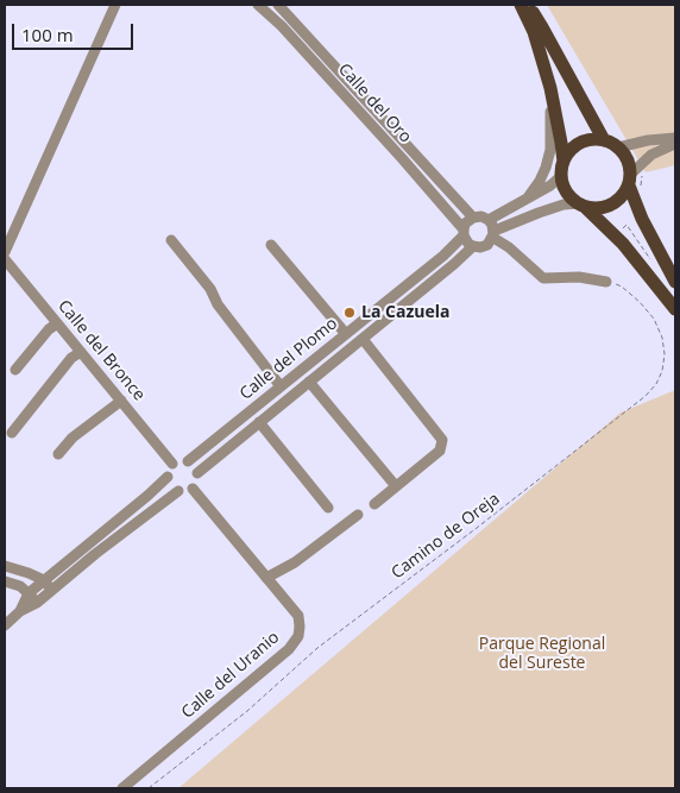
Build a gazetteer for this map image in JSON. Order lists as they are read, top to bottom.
{
  "streets": {
    "street": [
      "Calle del Oro",
      "Calle del Bronce",
      "Calle del Plomo",
      "Calle del Uranio"
    ],
    "path": ["Camino de Oreja"]
  },
  "crossings": [
    ["Calle del Oro", "Calle del Plomo"],
    ["Calle del Bronce", "Calle del Plomo"],
    ["Calle del Bronce", "Calle del Uranio"],
    ["Calle del Plomo", "Calle del Uranio"]
  ],
  "parks": ["Parque Regional del Sureste"],
  "places": ["La Cazuela"],
  "scale_bar": "100 m"
}
